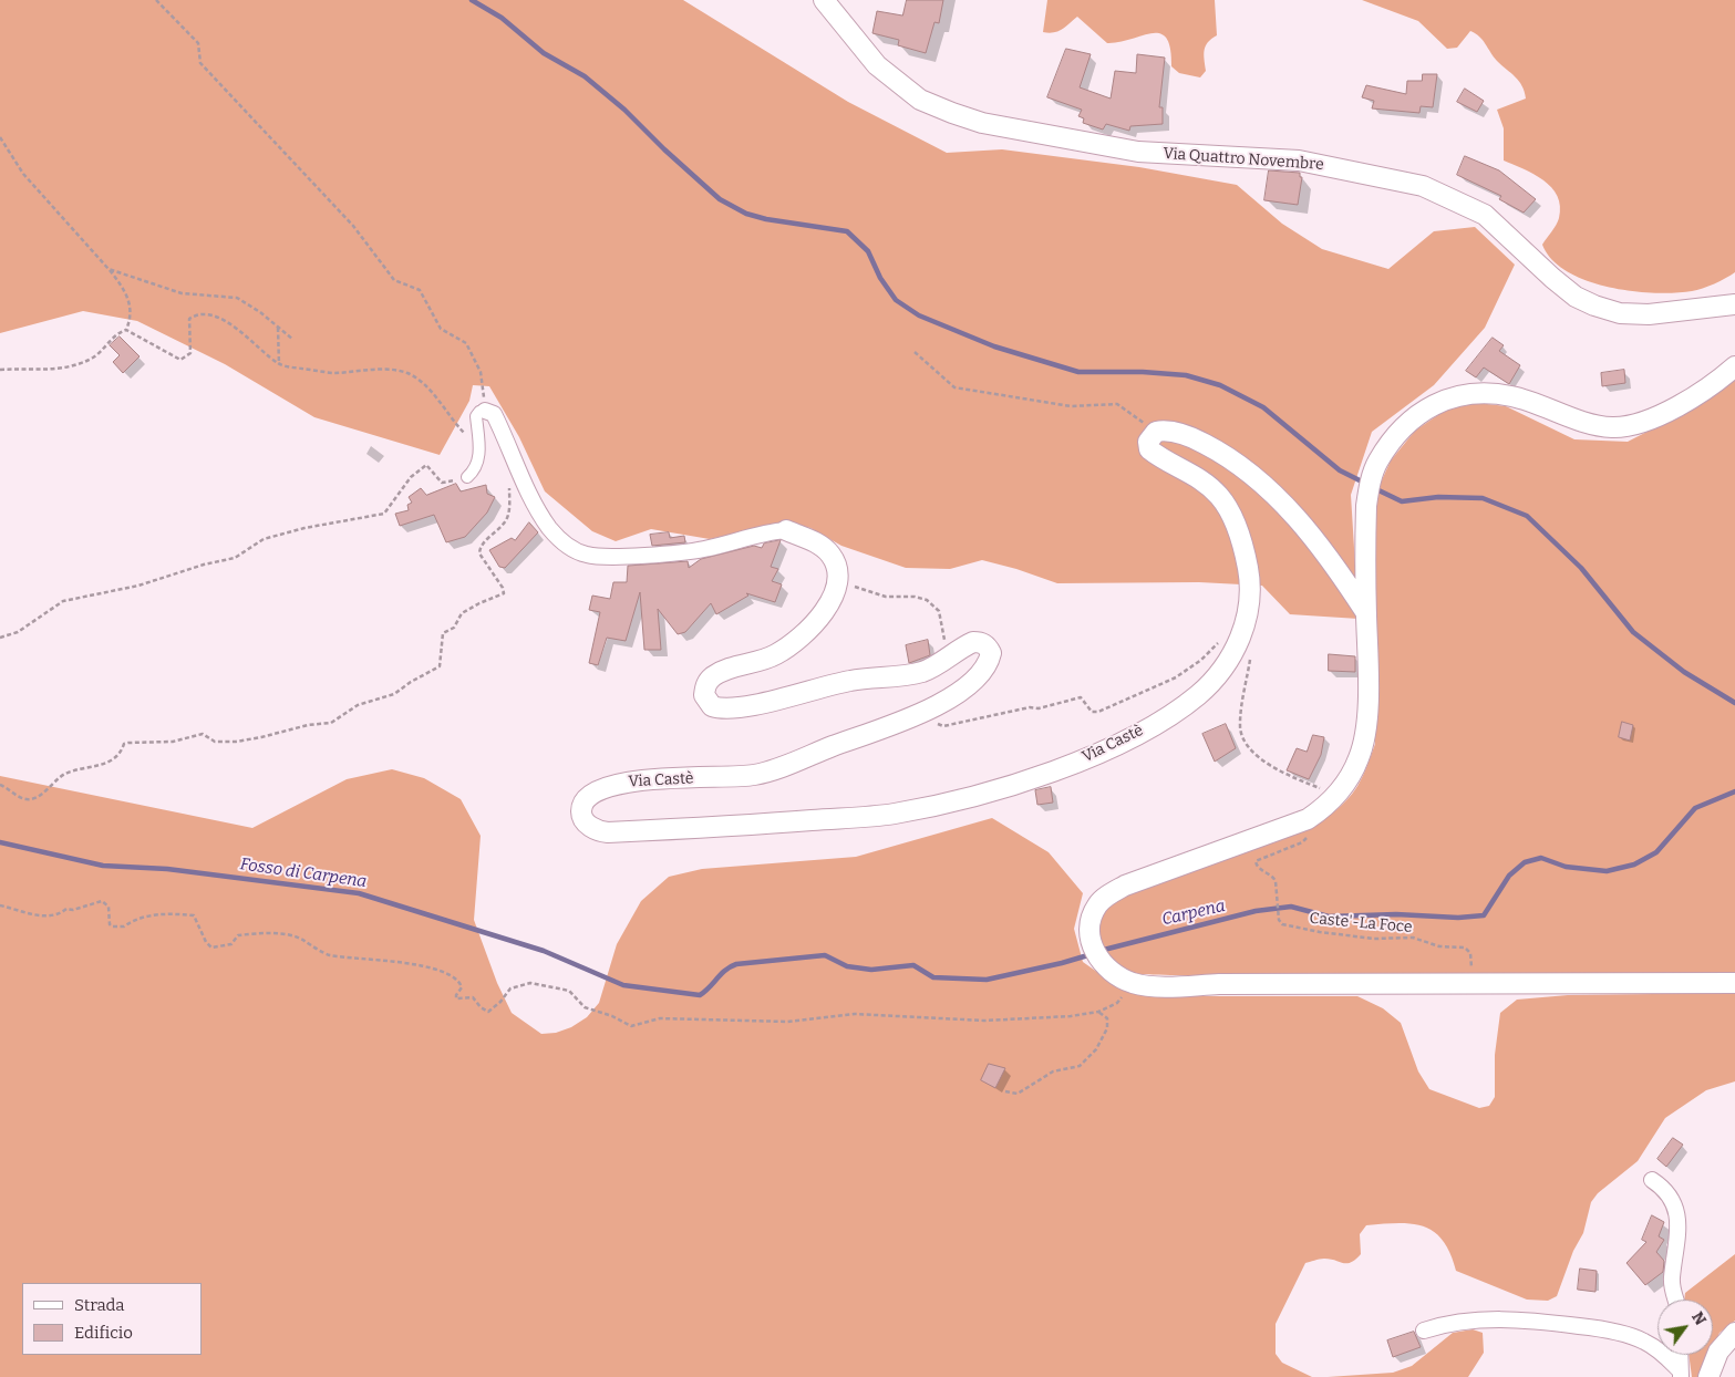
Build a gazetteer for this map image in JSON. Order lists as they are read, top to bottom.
{
  "streets": {
    "street": ["Via Quattro Novembre", "Via Castè"],
    "path": ["Caste'-La Foce"]
  },
  "water": ["Fosso di Carpena", "Carpena"],
  "legend": ["Strada", "Edificio"],
  "north": "top right"
}
